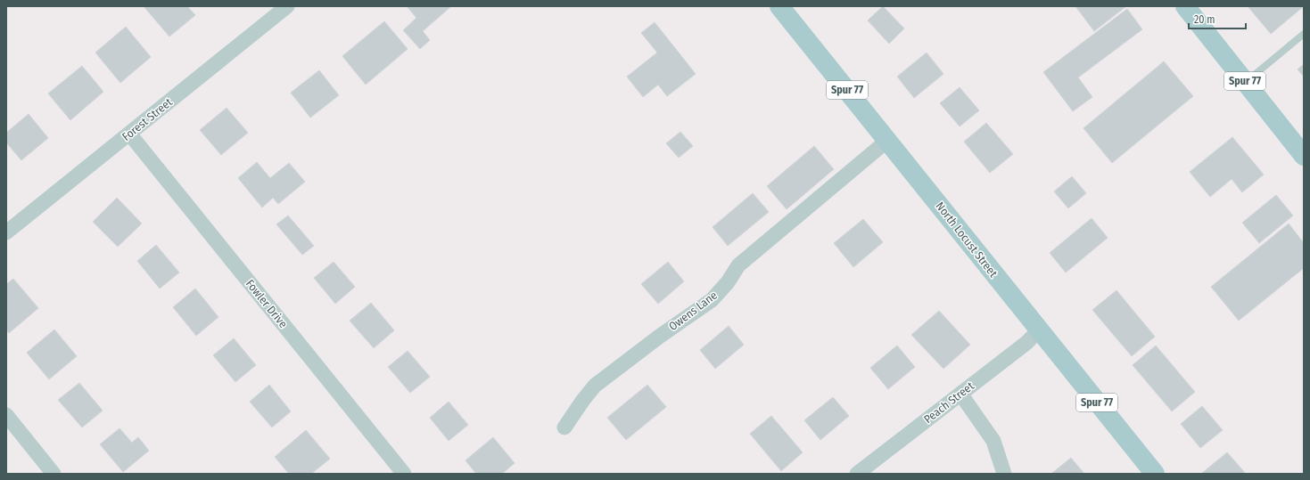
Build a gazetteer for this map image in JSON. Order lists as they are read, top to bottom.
{
  "streets": {
    "main road": ["Spur 77", "North Locust Street"],
    "street": [
      "Forest Street",
      "Fowler Drive",
      "Owens Lane",
      "Peach Street"
    ]
  },
  "crossings": [
    ["Forest Street", "Fowler Drive"],
    ["North Locust Street", "Owens Lane"],
    ["North Locust Street", "Peach Street"]
  ],
  "scale_bar": "20 m"
}
